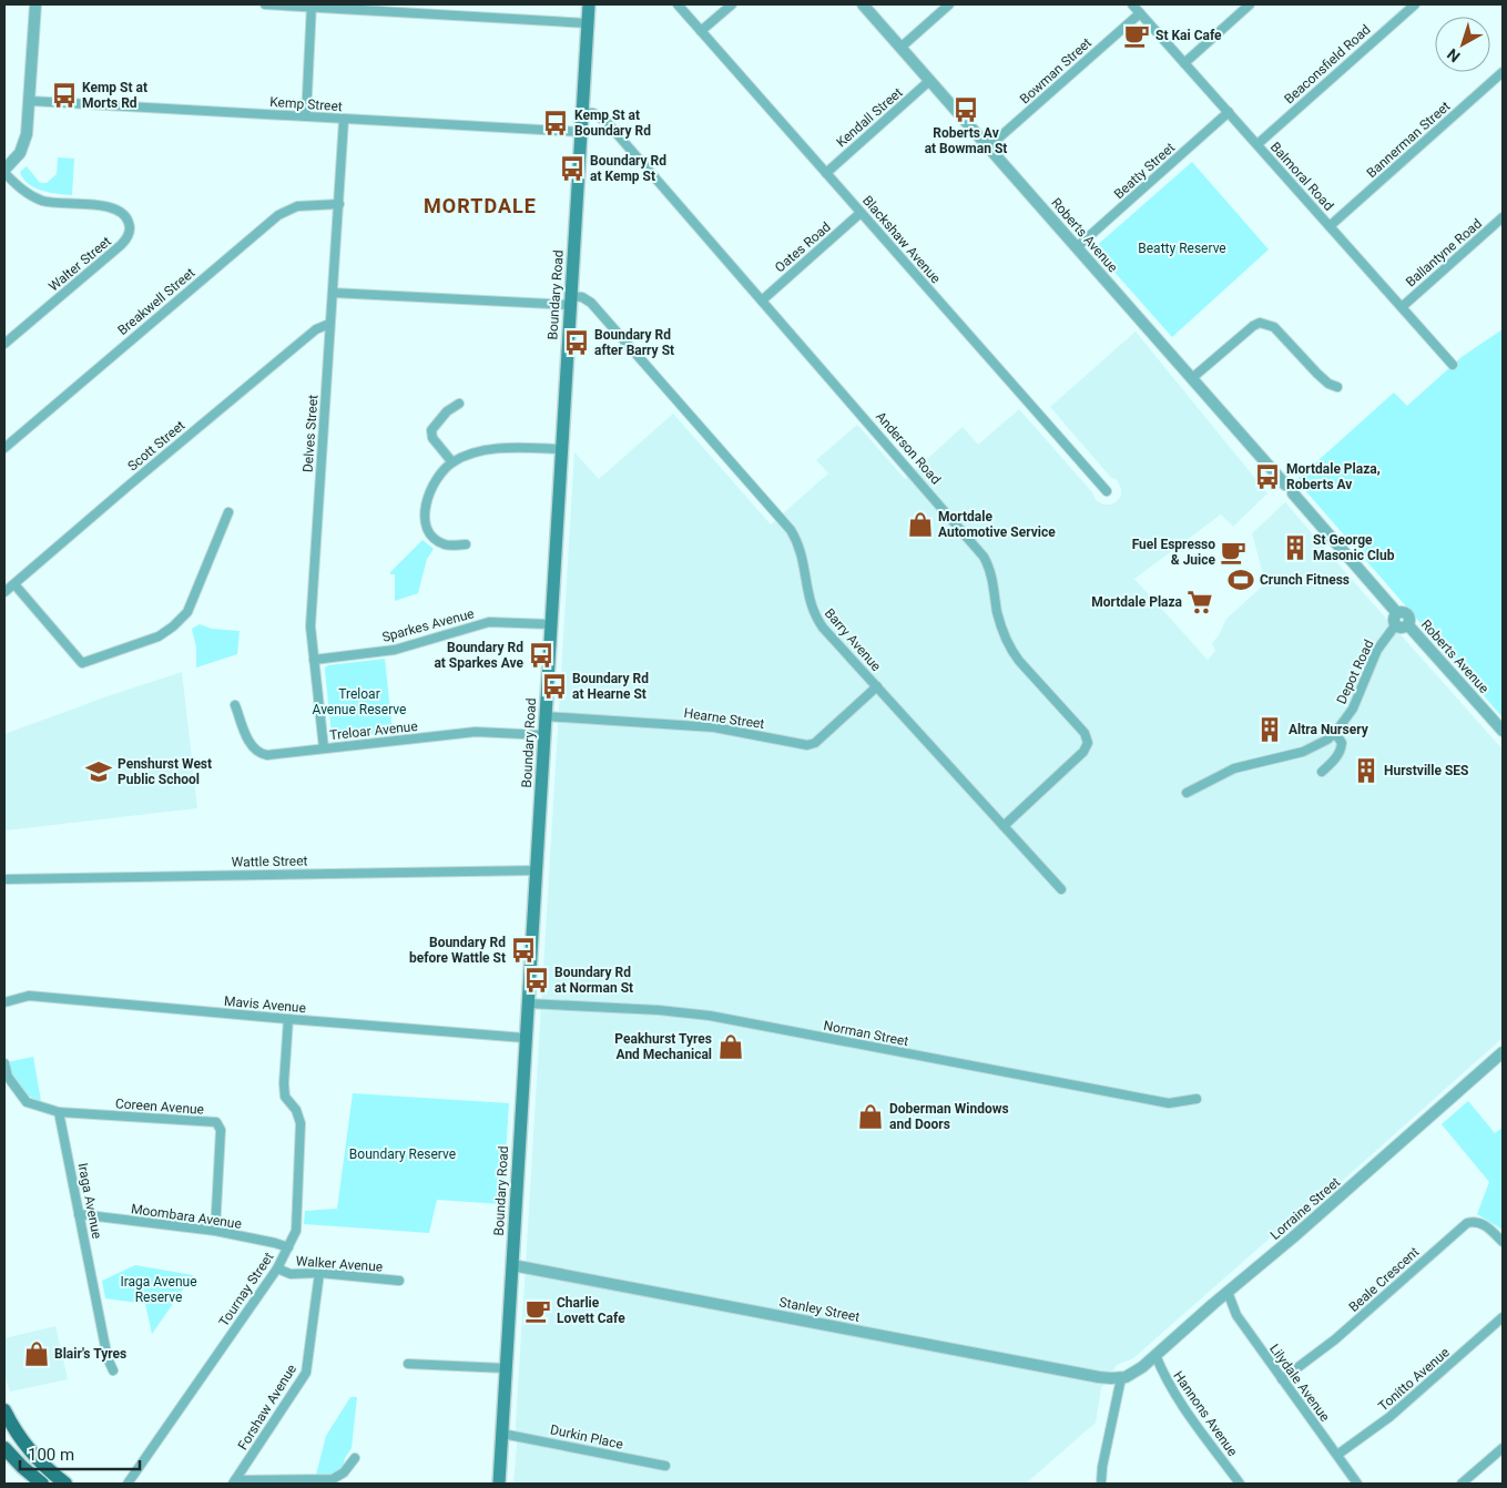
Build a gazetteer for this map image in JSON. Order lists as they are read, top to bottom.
{
  "streets": {
    "main road": ["Boundary Road"],
    "street": [
      "Beaconsfield Road",
      "Bowman Street",
      "Kemp Street",
      "Kendall Street",
      "Bannerman Street",
      "Beatty Street",
      "Balmoral Road",
      "Roberts Avenue",
      "Blackshaw Avenue",
      "Oates Road",
      "Ballantyne Road",
      "Walter Street",
      "Breakwell Street",
      "Delves Street",
      "Scott Street",
      "Anderson Road",
      "Sparkes Avenue",
      "Barry Avenue",
      "Depot Road",
      "Hearne Street",
      "Treloar Avenue",
      "Wattle Street",
      "Mavis Avenue",
      "Norman Street",
      "Coreen Avenue",
      "Iraga Avenue",
      "Lorraine Street",
      "Moombara Avenue",
      "Walker Avenue",
      "Beale Crescent",
      "Tournay Street",
      "Stanley Street",
      "Tonitto Avenue",
      "Lilydale Avenue",
      "Forshaw Avenue",
      "Hannons Avenue",
      "Durkin Place"
    ]
  },
  "crossings": [
    ["Beaconsfield Road", "Balmoral Road"],
    ["Bowman Street", "Balmoral Road"],
    ["Bowman Street", "Roberts Avenue"],
    ["Kemp Street", "Boundary Road"],
    ["Kemp Street", "Delves Street"],
    ["Kendall Street", "Roberts Avenue"],
    ["Kendall Street", "Blackshaw Avenue"],
    ["Bannerman Street", "Balmoral Road"],
    ["Beatty Street", "Balmoral Road"],
    ["Beatty Street", "Roberts Avenue"],
    ["Balmoral Road", "Ballantyne Road"],
    ["Roberts Avenue", "Depot Road"],
    ["Blackshaw Avenue", "Oates Road"],
    ["Oates Road", "Anderson Road"],
    ["Boundary Road", "Anderson Road"],
    ["Boundary Road", "Sparkes Avenue"],
    ["Boundary Road", "Barry Avenue"],
    ["Boundary Road", "Hearne Street"],
    ["Boundary Road", "Treloar Avenue"],
    ["Boundary Road", "Wattle Street"],
    ["Boundary Road", "Mavis Avenue"],
    ["Boundary Road", "Norman Street"],
    ["Boundary Road", "Stanley Street"],
    ["Boundary Road", "Durkin Place"],
    ["Breakwell Street", "Delves Street"],
    ["Delves Street", "Scott Street"],
    ["Delves Street", "Sparkes Avenue"],
    ["Delves Street", "Treloar Avenue"],
    ["Anderson Road", "Barry Avenue"],
    ["Barry Avenue", "Hearne Street"],
    ["Mavis Avenue", "Tournay Street"],
    ["Coreen Avenue", "Iraga Avenue"],
    ["Coreen Avenue", "Moombara Avenue"],
    ["Iraga Avenue", "Moombara Avenue"],
    ["Lorraine Street", "Stanley Street"],
    ["Lorraine Street", "Lilydale Avenue"],
    ["Lorraine Street", "Hannons Avenue"],
    ["Moombara Avenue", "Tournay Street"],
    ["Walker Avenue", "Tournay Street"],
    ["Walker Avenue", "Forshaw Avenue"],
    ["Beale Crescent", "Lilydale Avenue"],
    ["Tonitto Avenue", "Lilydale Avenue"]
  ],
  "districts": ["MORTDALE"],
  "parks": [
    "Beatty Reserve",
    "Treloar Avenue Reserve",
    "Boundary Reserve",
    "Iraga Avenue Reserve"
  ],
  "places": {
    "cafe": ["St Kai Cafe", "Fuel Espresso & Juice", "Charlie Lovett Cafe"],
    "bus stop": [
      "Kemp St at Morts Rd",
      "Roberts Av at Bowman St",
      "Kemp St at Boundary Rd",
      "Boundary Rd at Kemp St",
      "Boundary Rd after Barry St",
      "Mortdale Plaza, Roberts Av",
      "Boundary Rd at Sparkes Ave",
      "Boundary Rd at Hearne St",
      "Boundary Rd before Wattle St",
      "Boundary Rd at Norman St"
    ],
    "shop": [
      "Mortdale Automotive Service",
      "Peakhurst Tyres And Mechanical",
      "Doberman Windows and Doors",
      "Blair's Tyres"
    ],
    "building": ["St George Masonic Club", "Altra Nursery", "Hurstville SES"],
    "sports": ["Crunch Fitness"],
    "supermarket": ["Mortdale Plaza"],
    "school or university": ["Penshurst West Public School"]
  },
  "scale_bar": "100 m",
  "north": "bottom left"
}
